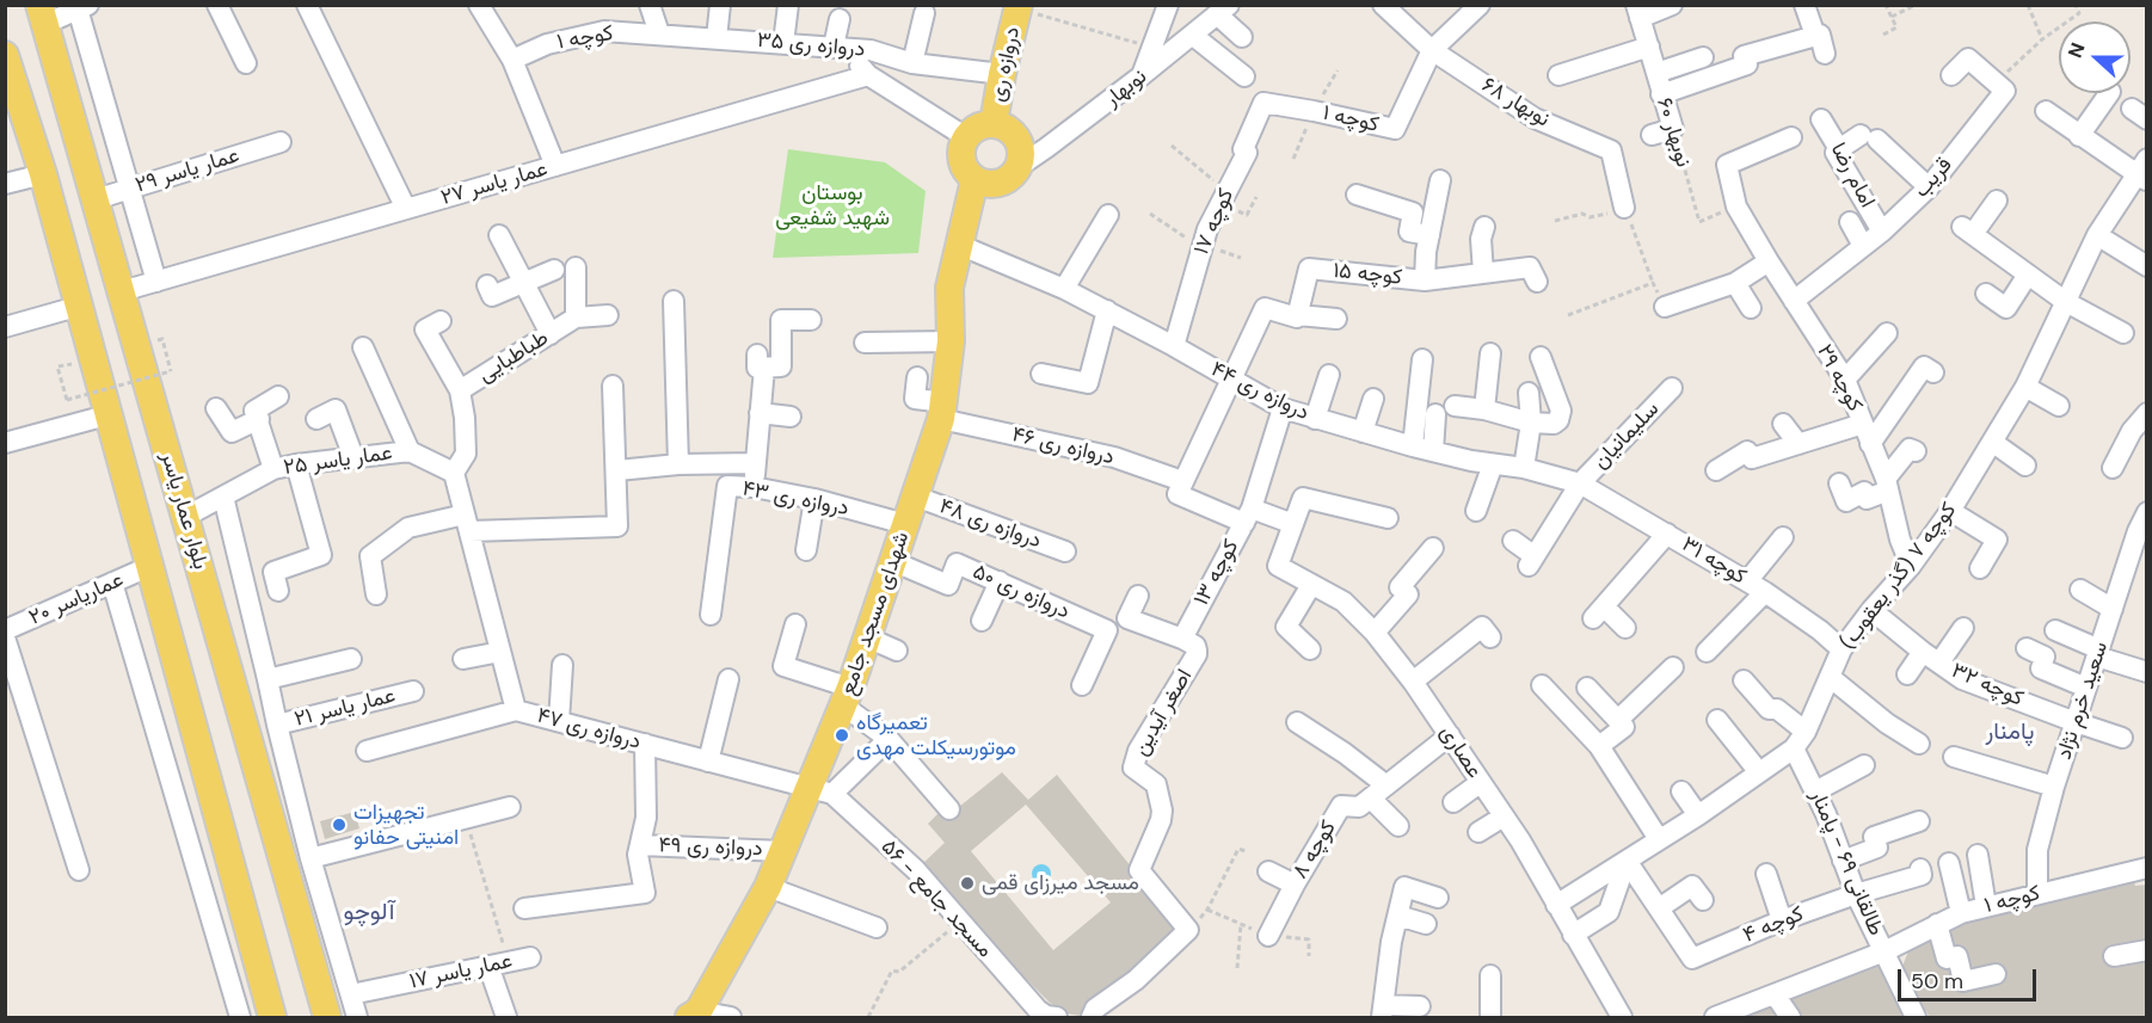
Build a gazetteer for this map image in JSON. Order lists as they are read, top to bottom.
{
  "streets": {
    "main road": ["دروازه ری", "بلوار عمار یاسر", "شهدای مسجد جامع"],
    "street": [
      "کوچه ۱",
      "دروازه ری ۳۵",
      "نوبهار",
      "نوبهار ۶۸",
      "نوبهار ۶۰",
      "عمار یاسر ۲۹",
      "امام رضا",
      "قریب",
      "عمار یاسر ۲۷",
      "کوچه ۱۷",
      "کوچه ۱۵",
      "طباطبایی",
      "کوچه ۲۹",
      "دروازه ری ۴۴",
      "سلیمانیان",
      "دروازه ری ۴۶",
      "عمار یاسر ۲۵",
      "دروازه ری ۴۳",
      "دروازه ری ۴۸",
      "کوچه ۳۱",
      "کوچه ۱۳",
      "کوچه ۷ (گذر یعقوب)",
      "دروازه ری ۵۰",
      "عماریاسر ۲۰",
      "کوچه ۳۲",
      "سعید خرم نژاد",
      "عمار یاسر ۲۱",
      "اصغر آیدین",
      "دروازه ری ۴۷",
      "عصاری",
      "دروازه ری ۴۹",
      "کوچه ۸",
      "طالقانی ۶۹ - پامنار",
      "۵۶ - مسجد جامع",
      "کوچه ۴",
      "عمار یاسر ۱۷"
    ]
  },
  "crossings": [
    ["کوچه ۱", "دروازه ری ۳۵"],
    ["کوچه ۱", "نوبهار ۶۸"],
    ["کوچه ۱", "کوچه ۱۷"],
    ["کوچه ۱", "سعید خرم نژاد"],
    ["کوچه ۱", "طالقانی ۶۹ - پامنار"],
    ["دروازه ری ۳۵", "دروازه ری"],
    ["دروازه ری", "نوبهار"],
    ["دروازه ری", "شهدای مسجد جامع"],
    ["نوبهار", "شهدای مسجد جامع"],
    ["نوبهار ۶۰", "کوچه ۲۹"],
    ["عمار یاسر ۲۹", "بلوار عمار یاسر"],
    ["امام رضا", "قریب"],
    ["قریب", "کوچه ۲۹"],
    ["عمار یاسر ۲۷", "بلوار عمار یاسر"],
    ["کوچه ۱۷", "دروازه ری ۴۴"],
    ["طباطبایی", "عمار یاسر ۲۵"],
    ["کوچه ۲۹", "کوچه ۷ (گذر یعقوب)"],
    ["دروازه ری ۴۴", "سلیمانیان"],
    ["دروازه ری ۴۴", "کوچه ۳۱"],
    ["دروازه ری ۴۴", "کوچه ۱۳"],
    ["دروازه ری ۴۴", "شهدای مسجد جامع"],
    ["سلیمانیان", "کوچه ۳۱"],
    ["دروازه ری ۴۶", "کوچه ۱۳"],
    ["دروازه ری ۴۶", "شهدای مسجد جامع"],
    ["دروازه ری ۴۶", "عصاری"],
    ["عمار یاسر ۲۵", "بلوار عمار یاسر"],
    ["دروازه ری ۴۳", "شهدای مسجد جامع"],
    ["دروازه ری ۴۸", "شهدای مسجد جامع"],
    ["کوچه ۳۱", "کوچه ۷ (گذر یعقوب)"],
    ["کوچه ۱۳", "اصغر آیدین"],
    ["کوچه ۷ (گذر یعقوب)", "کوچه ۳۲"],
    ["کوچه ۷ (گذر یعقوب)", "عصاری"],
    ["کوچه ۷ (گذر یعقوب)", "طالقانی ۶۹ - پامنار"],
    ["دروازه ری ۵۰", "شهدای مسجد جامع"],
    ["شهدای مسجد جامع", "دروازه ری ۴۷"],
    ["شهدای مسجد جامع", "دروازه ری ۴۹"],
    ["شهدای مسجد جامع", "۵۶ - مسجد جامع"],
    ["کوچه ۳۲", "سعید خرم نژاد"],
    ["دروازه ری ۴۷", "۵۶ - مسجد جامع"],
    ["عصاری", "کوچه ۸"],
    ["طالقانی ۶۹ - پامنار", "کوچه ۴"]
  ],
  "districts": ["پامنار", "آلوچو"],
  "parks": ["بوستان شهید شفیعی"],
  "places": ["تعمیرگاه موتورسیکلت مهدی", "تجهیزات امنیتی حفانو", "مسجد میرزای قمی"],
  "scale_bar": "50 m",
  "north": "left"
}
